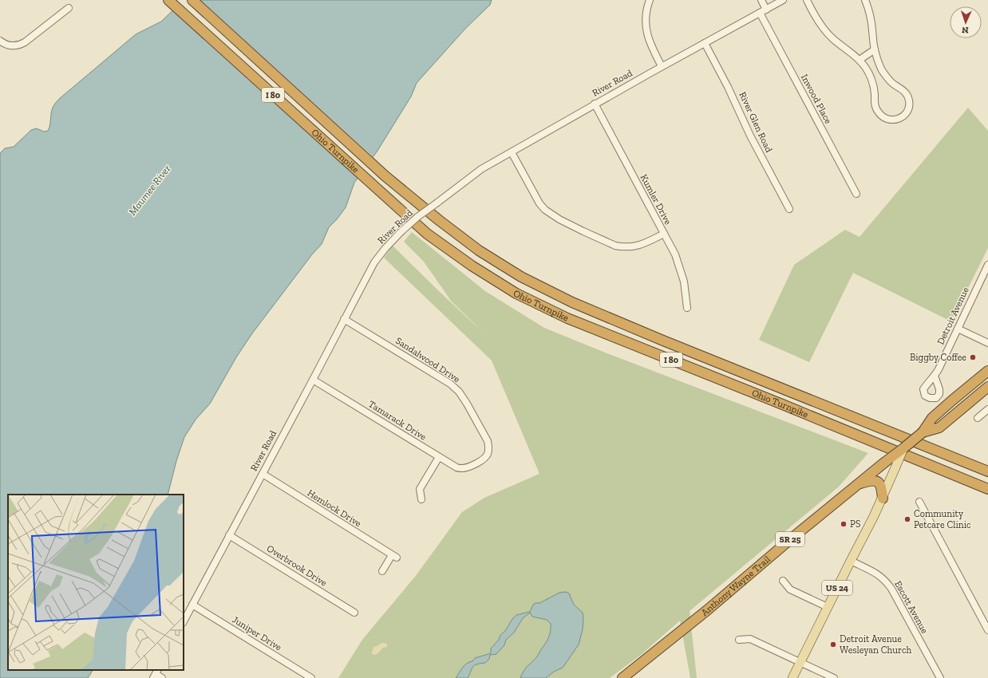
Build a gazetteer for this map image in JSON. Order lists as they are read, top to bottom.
{
  "streets": {
    "highway": [
      "I 80",
      "Ohio Turnpike",
      "SR 25",
      "Anthony Wayne Trail",
      "US 24"
    ],
    "street": [
      "River Road",
      "Inwood Place",
      "River Glen Road",
      "Kumler Drive",
      "Detroit Avenue",
      "Sandalwood Drive",
      "Tamarack Drive",
      "Hemlock Drive",
      "Overbrook Drive",
      "Escott Avenue",
      "Juniper Drive"
    ]
  },
  "crossings": [
    ["River Road", "Inwood Place"],
    ["River Road", "River Glen Road"],
    ["River Road", "Kumler Drive"],
    ["River Road", "Sandalwood Drive"],
    ["River Road", "Tamarack Drive"],
    ["River Road", "Hemlock Drive"],
    ["River Road", "Overbrook Drive"],
    ["River Road", "Juniper Drive"],
    ["Sandalwood Drive", "Tamarack Drive"],
    ["Anthony Wayne Trail", "US 24"],
    ["US 24", "Escott Avenue"]
  ],
  "water": ["Maumee River"],
  "places": [
    "Biggby Coffee",
    "Community Petcare Clinic",
    "PS",
    "Detroit Avenue Wesleyan Church"
  ],
  "north": "bottom"
}
